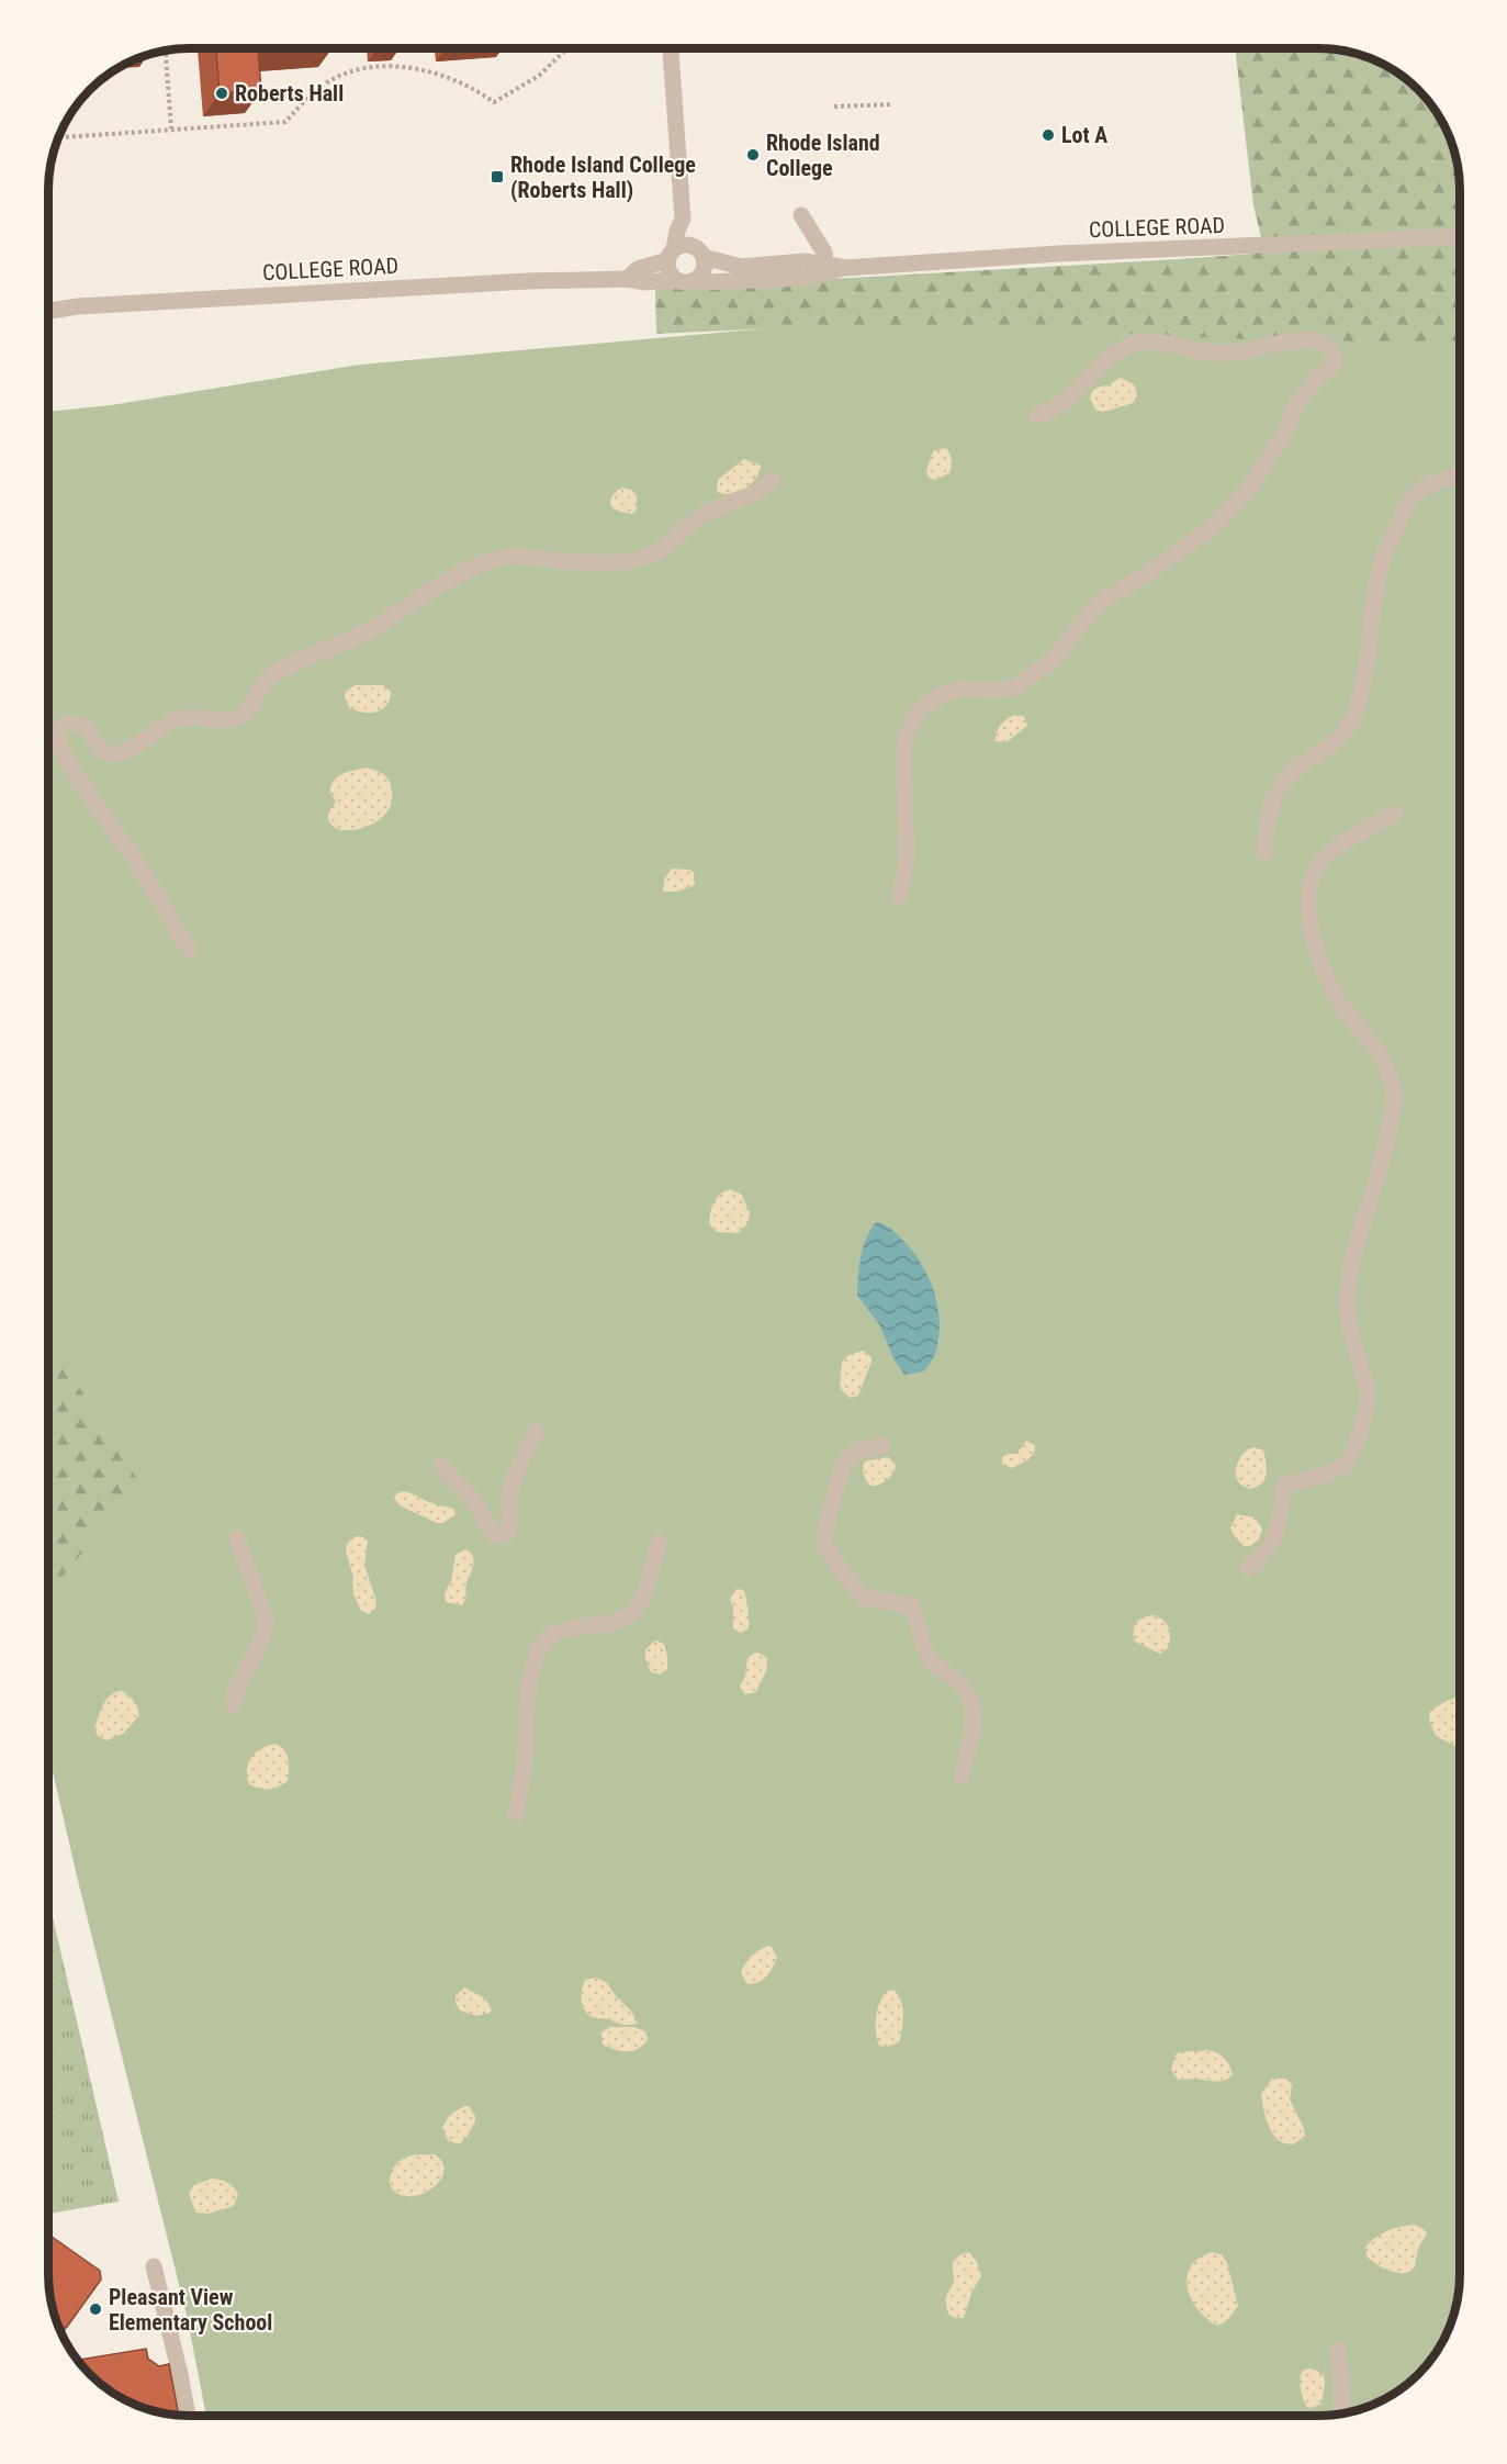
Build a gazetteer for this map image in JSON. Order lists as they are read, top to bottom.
{
  "streets": {
    "street": ["COLLEGE ROAD"]
  },
  "places": {
    "other": [
      "Roberts Hall",
      "Lot A",
      "Rhode Island College",
      "Pleasant View Elementary School"
    ],
    "transit": ["Rhode Island College (Roberts Hall)"]
  }
}
